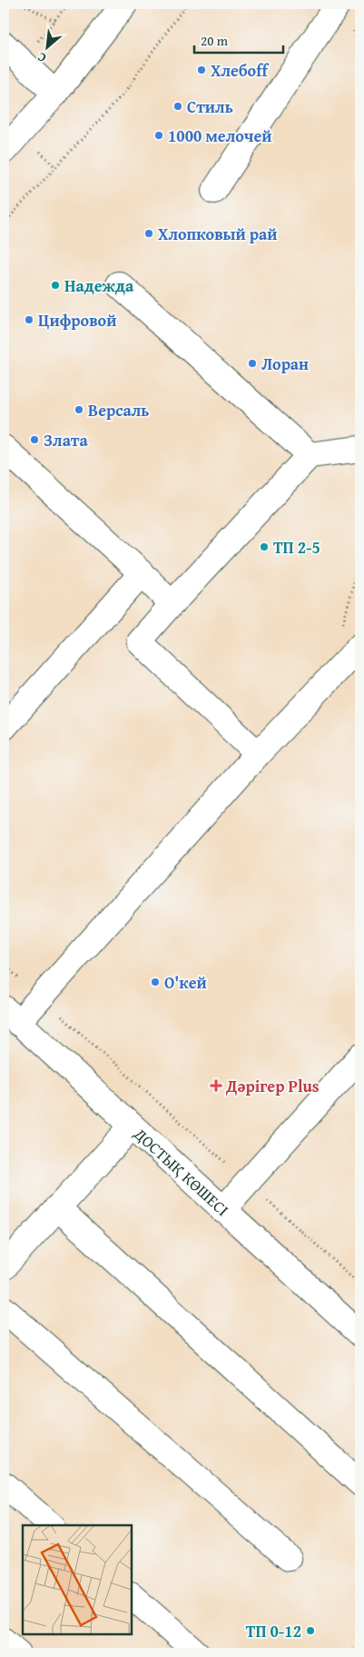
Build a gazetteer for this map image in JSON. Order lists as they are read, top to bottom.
{
  "streets": {
    "street": ["ДОСТЫҚ КӨШЕСІ"]
  },
  "places": {
    "other": [
      "Хлебoff",
      "Стиль",
      "1000 мелочей",
      "Хлопковый рай",
      "Надежда",
      "Цифровой",
      "Лоран",
      "Версаль",
      "Злата",
      "ТП 2-5",
      "О'кей",
      "ТП 0-12"
    ],
    "health": ["Дәрігер Plus"]
  },
  "scale_bar": "20 m",
  "north": "bottom left"
}
